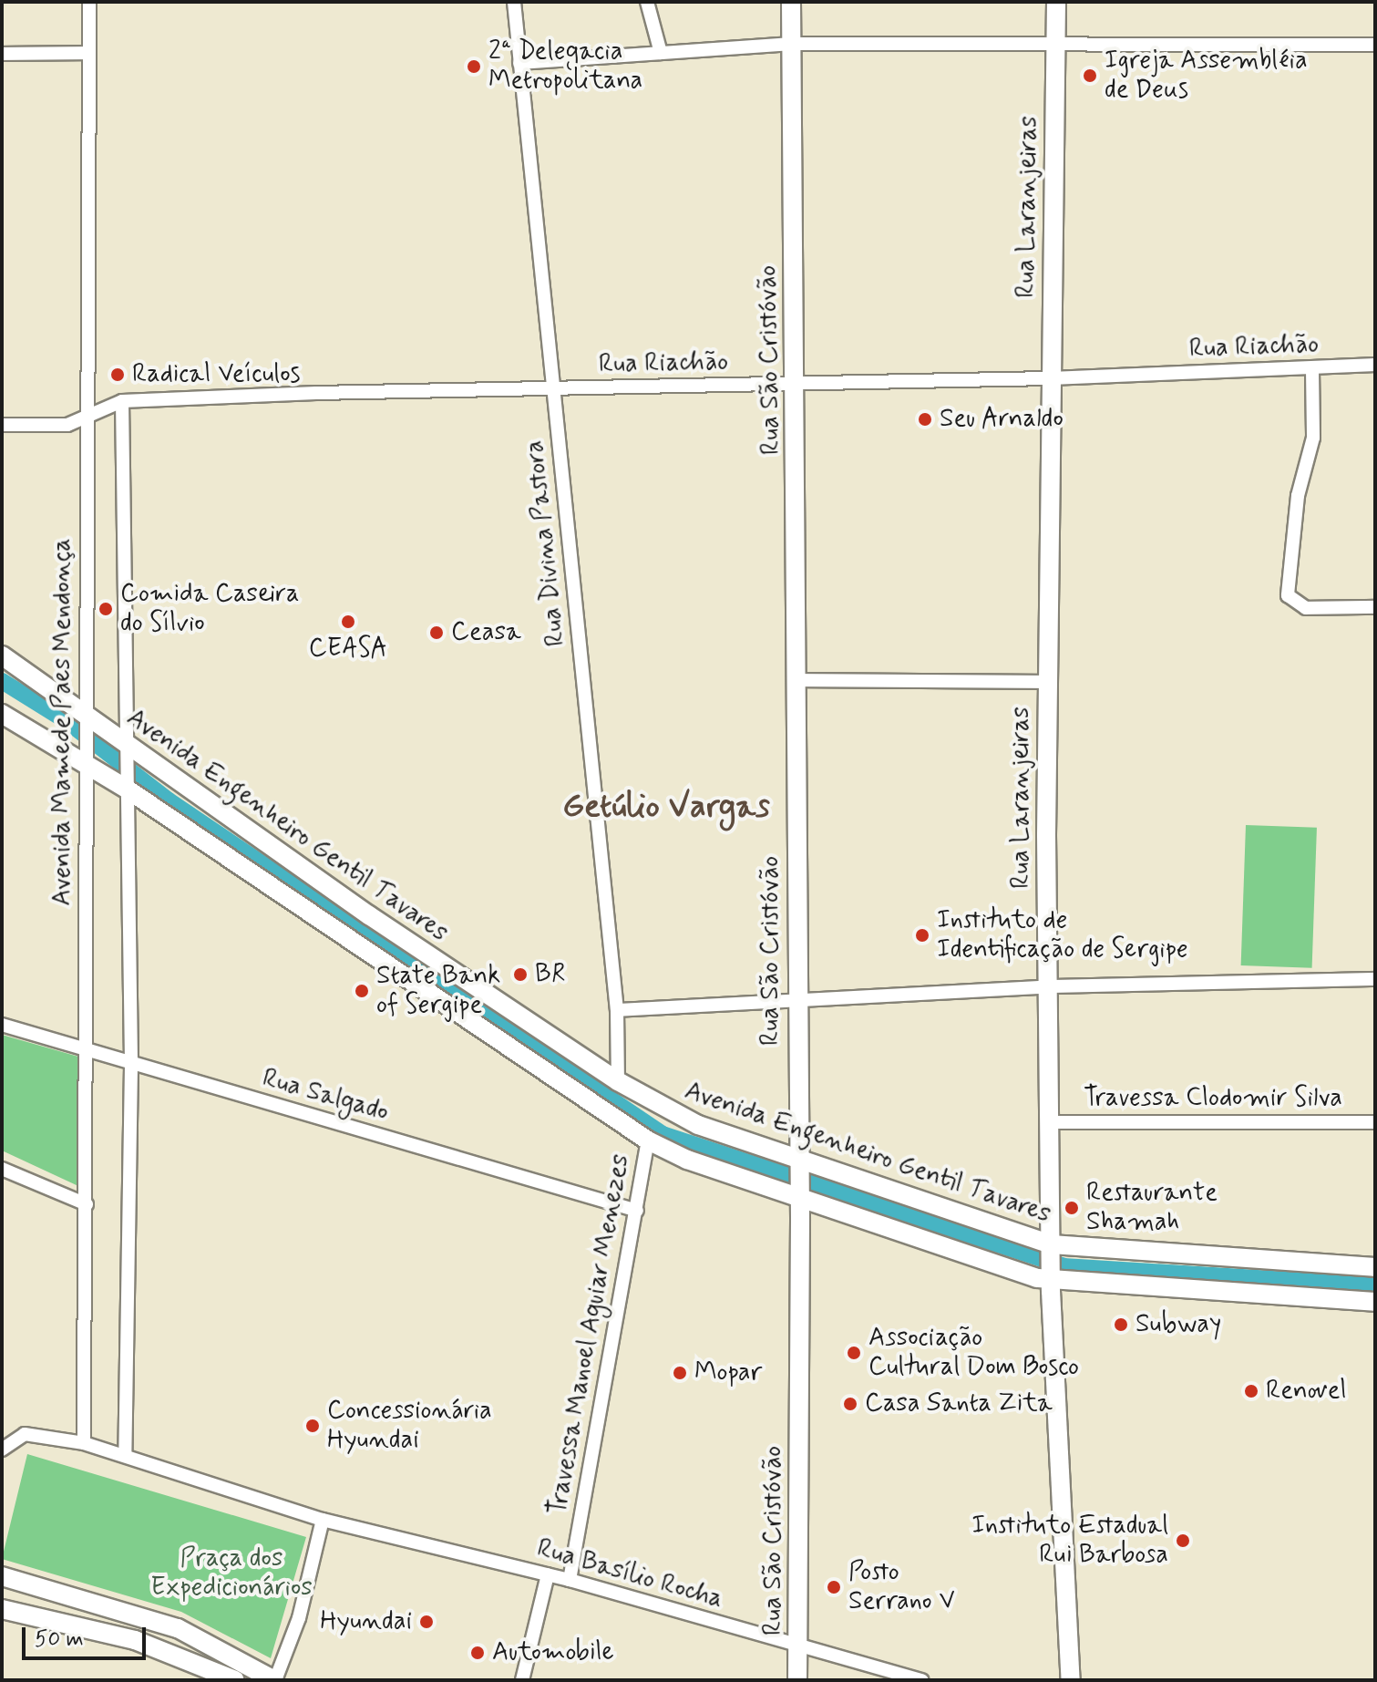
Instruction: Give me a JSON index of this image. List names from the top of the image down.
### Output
{
  "streets": {
    "main road": ["Rua Laranjeiras", "Rua São Cristóvão", "Avenida Engenheiro Gentil Tavares"],
    "street": [
      "Rua Riachão",
      "Rua Divina Pastora",
      "Avenida Mamede Paes Mendonça",
      "Rua Salgado",
      "Travessa Clodomir Silva",
      "Travessa Manoel Aguiar Menezes",
      "Rua Basílio Rocha"
    ]
  },
  "crossings": [
    ["Rua Laranjeiras", "Rua Riachão"],
    ["Rua Laranjeiras", "Avenida Engenheiro Gentil Tavares"],
    ["Rua Laranjeiras", "Travessa Clodomir Silva"],
    ["Rua Riachão", "Rua São Cristóvão"],
    ["Rua Riachão", "Rua Divina Pastora"],
    ["Rua Riachão", "Avenida Mamede Paes Mendonça"],
    ["Rua São Cristóvão", "Avenida Engenheiro Gentil Tavares"],
    ["Rua São Cristóvão", "Rua Basílio Rocha"],
    ["Rua Divina Pastora", "Avenida Engenheiro Gentil Tavares"],
    ["Avenida Mamede Paes Mendonça", "Avenida Engenheiro Gentil Tavares"],
    ["Avenida Mamede Paes Mendonça", "Rua Salgado"],
    ["Rua Salgado", "Travessa Manoel Aguiar Menezes"],
    ["Travessa Manoel Aguiar Menezes", "Rua Basílio Rocha"]
  ],
  "districts": ["Getúlio Vargas"],
  "parks": ["Praça dos Expedicionários"],
  "places": [
    "2ª Delegacia Metropolitana",
    "Igreja Assembléia de Deus",
    "Radical Veículos",
    "Seu Arnaldo",
    "Comida Caseira do Sílvio",
    "CEASA",
    "Ceasa",
    "Instituto de Identificação de Sergipe",
    "BR",
    "State Bank of Sergipe",
    "Restaurante Shamah",
    "Subway",
    "Associação Cultural Dom Bosco",
    "Mopar",
    "Renovel",
    "Casa Santa Zita",
    "Concessionária Hyundai",
    "Instituto Estadual Rui Barbosa",
    "Posto Serrano V",
    "Hyundai",
    "Automobile"
  ],
  "scale_bar": "50 m"
}
